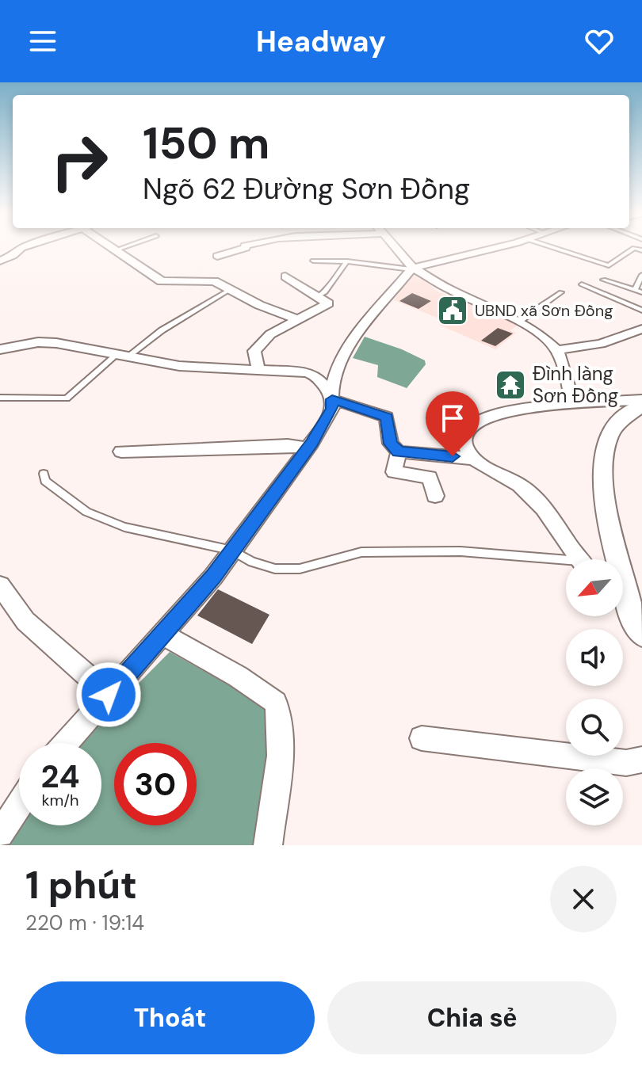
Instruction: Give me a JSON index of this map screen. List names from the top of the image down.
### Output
{
  "places": {
    "public building": ["UBND xã Sơn Đồng"],
    "temple": ["Đình làng Sơn Đồng"]
  },
  "north": "bottom left",
  "page": {
    "header": "Headway",
    "turn": ["150 m", "Ngõ 62 Đường Sơn Đồng"],
    "speed": "24 km/h",
    "limit": "30",
    "heading": ["1 phút", "220 m · 19:14"],
    "buttons": ["Thoát", "Chia sẻ"]
  }
}
